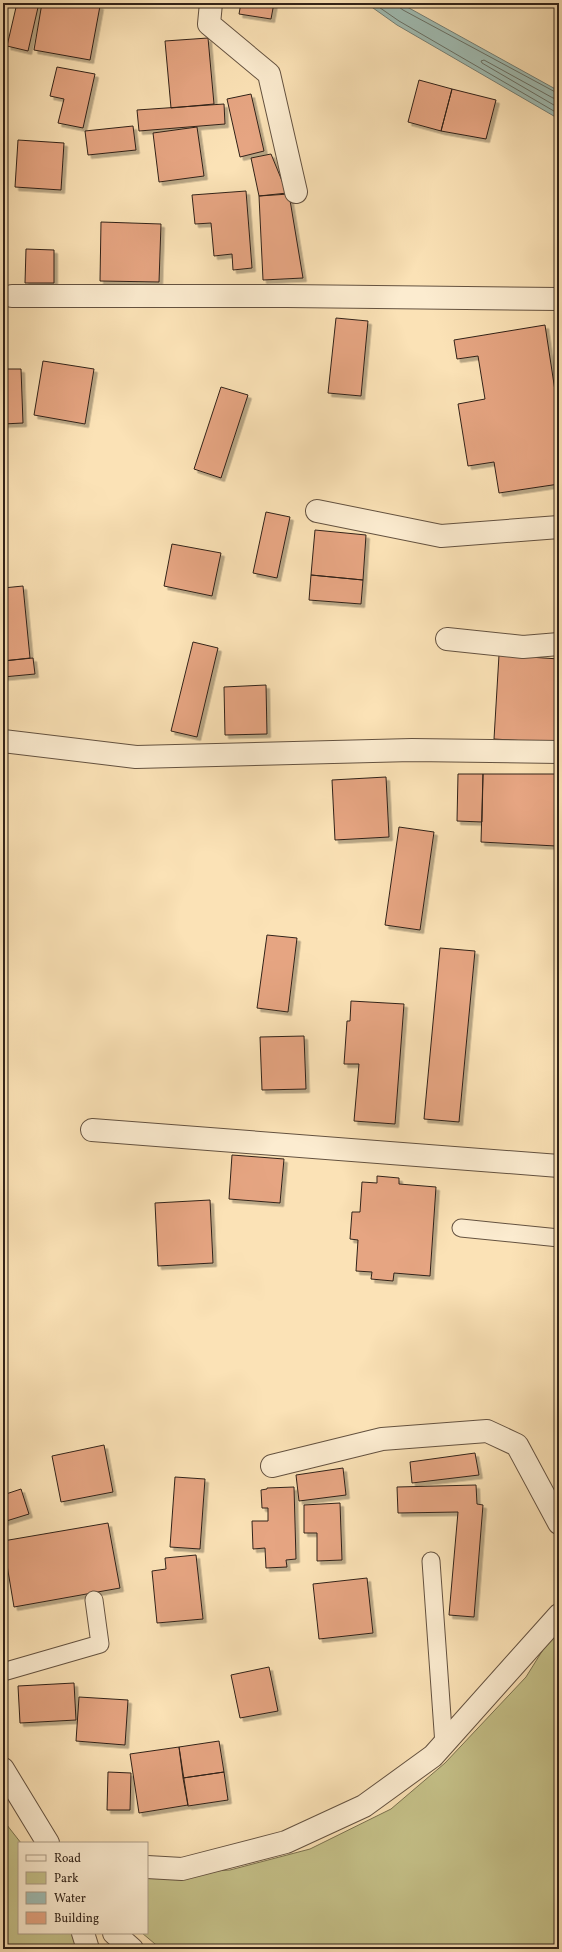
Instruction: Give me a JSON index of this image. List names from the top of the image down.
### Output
{
  "legend": [
    "Road",
    "Park",
    "Water",
    "Building"
  ]
}
